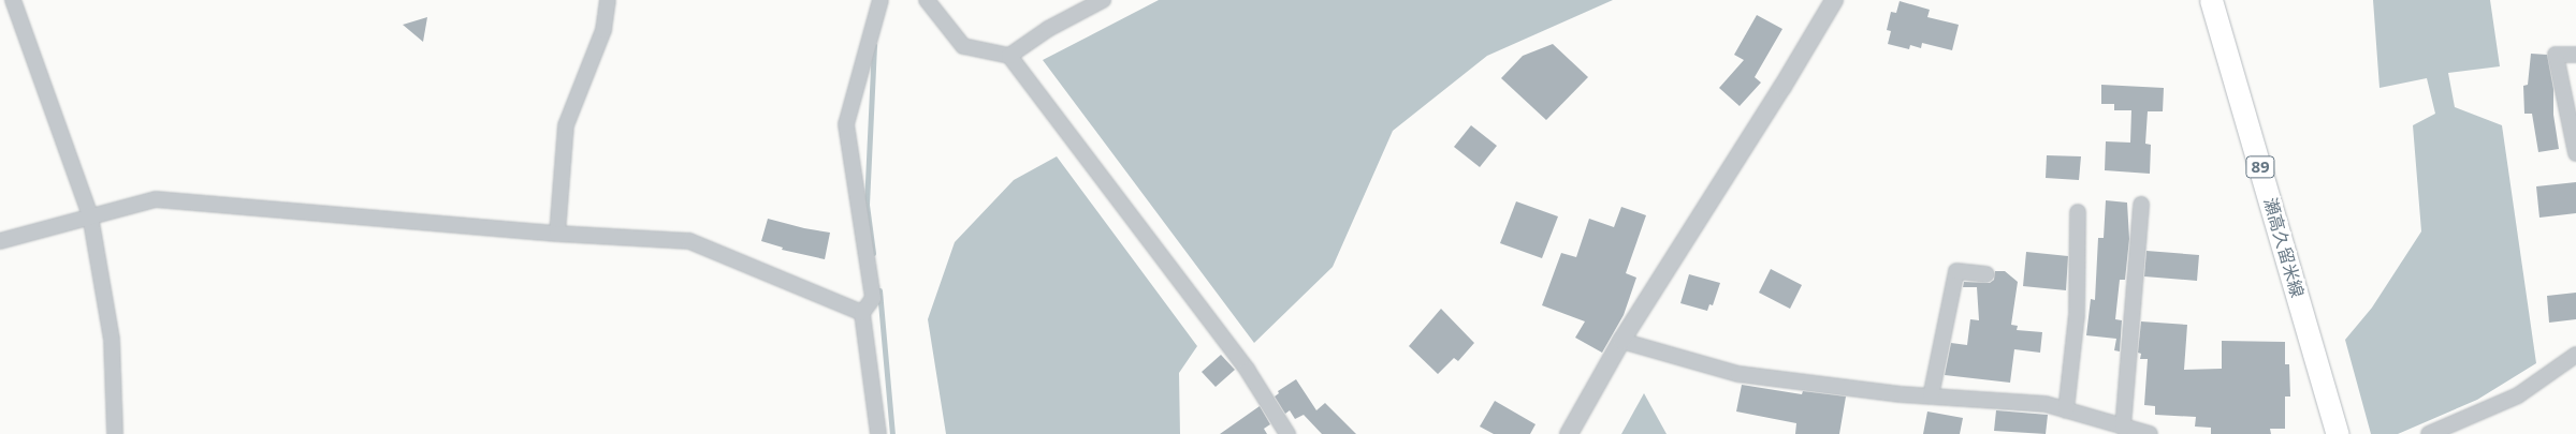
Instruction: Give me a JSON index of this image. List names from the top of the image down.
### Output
{
  "streets": {
    "main road": ["89", "瀬高久留米線"]
  }
}
